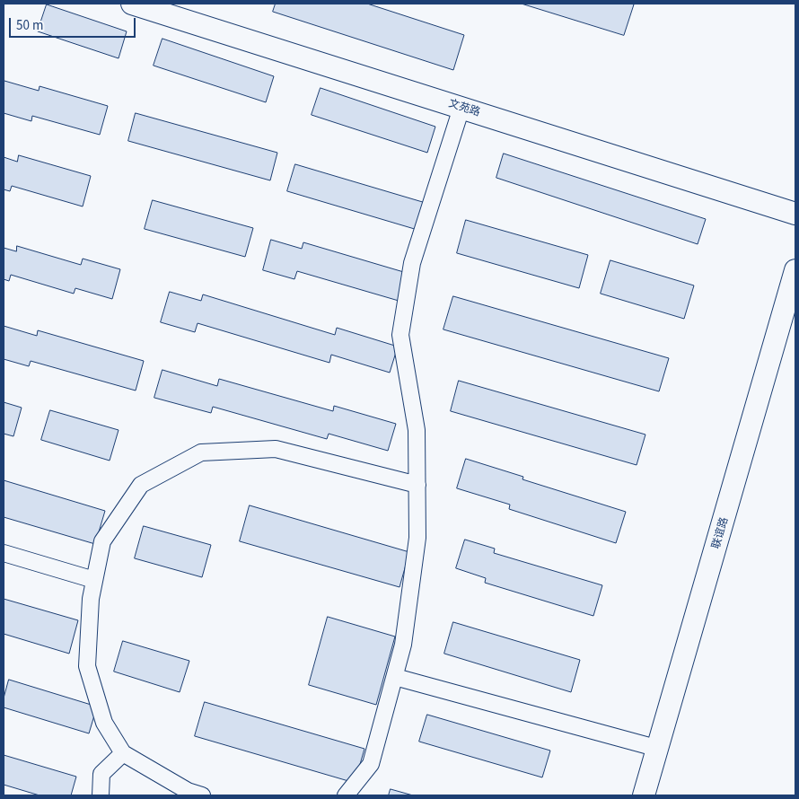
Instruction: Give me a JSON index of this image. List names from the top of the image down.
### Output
{
  "streets": {
    "street": ["文苑路", "联谊路"]
  },
  "scale_bar": "50 m"
}
